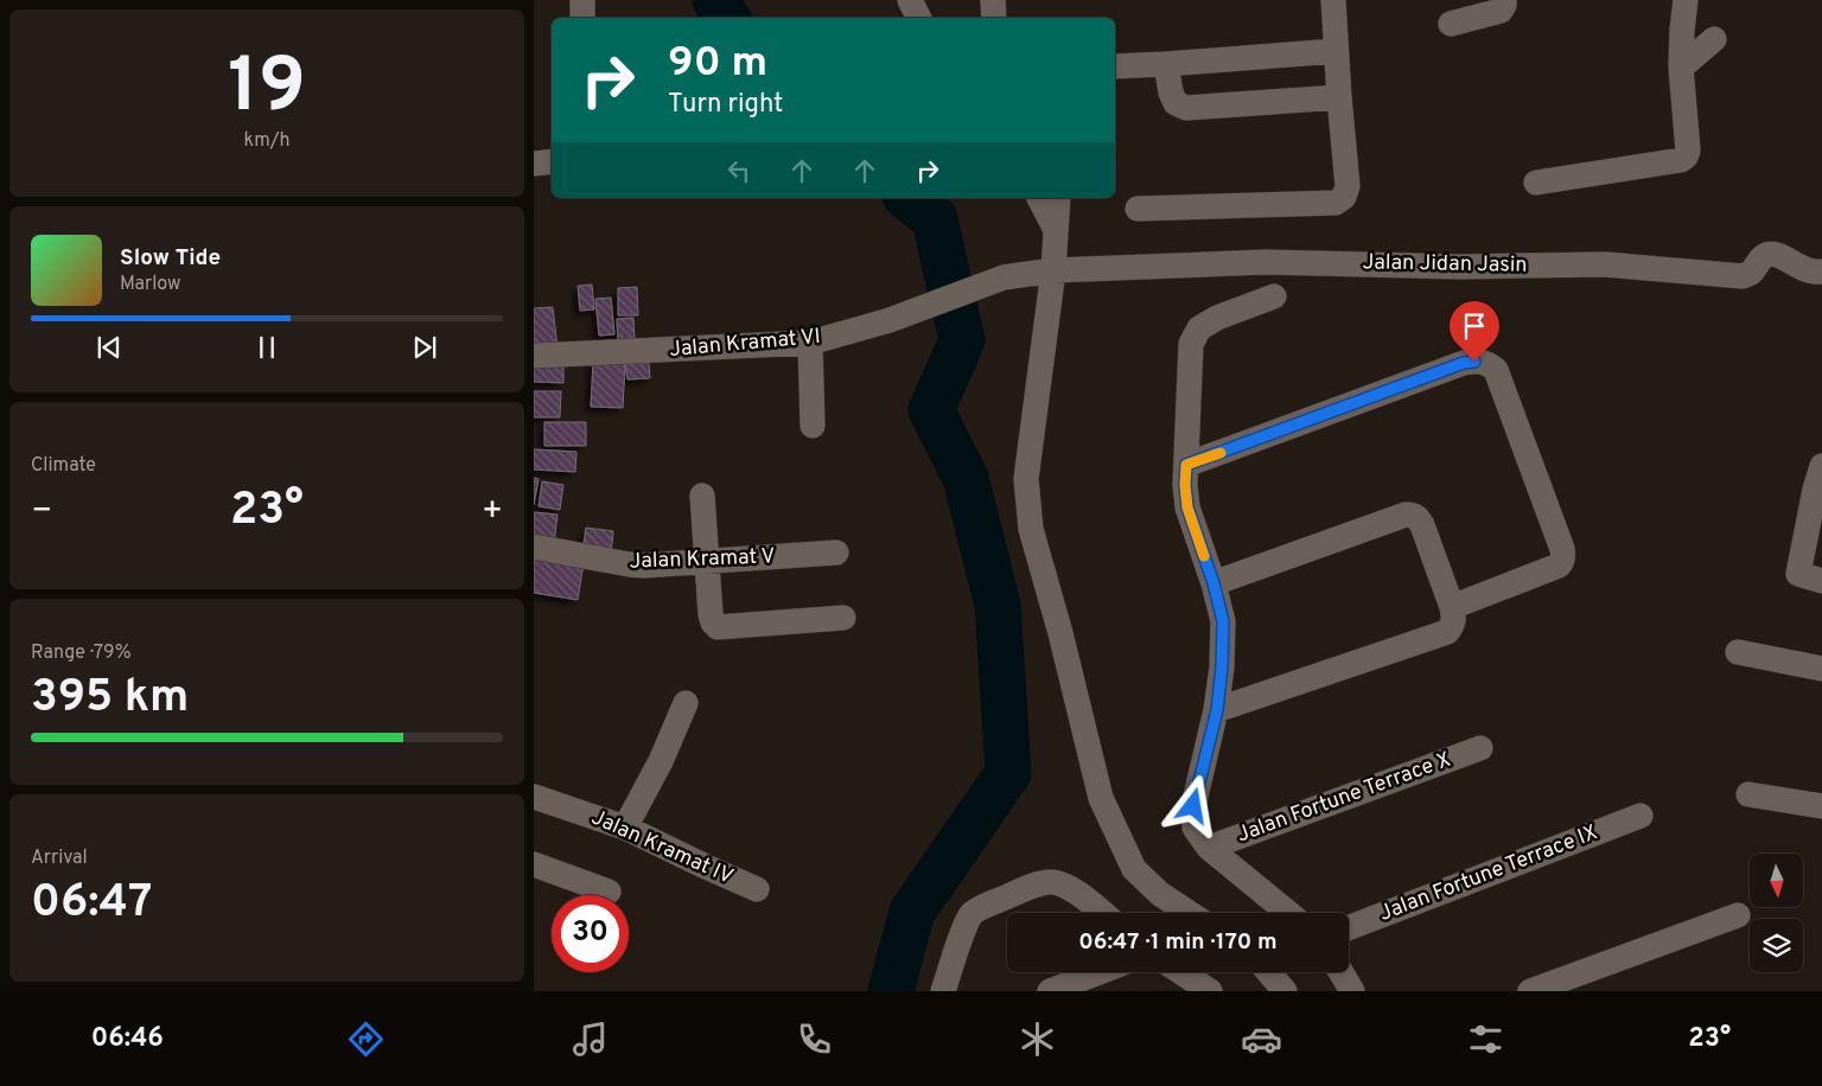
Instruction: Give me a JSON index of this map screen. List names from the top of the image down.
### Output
{
  "streets": {
    "street": [
      "Jalan Jidan Jasin",
      "Jalan Kramat VI",
      "Jalan Kramat V",
      "Jalan Fortune Terrace X",
      "Jalan Kramat IV",
      "Jalan Fortune Terrace IX"
    ]
  },
  "crossings": [
    ["Jalan Jidan Jasin", "Jalan Kramat VI"]
  ],
  "north": "bottom",
  "page": {
    "tile": [
      ["19", "km/h"],
      "Climate",
      ["Range · 79%", "395 km"],
      ["Arrival", "06:47"]
    ],
    "turn": ["90 m", "Turn right"],
    "song": ["Slow Tide", "Marlow"],
    "heat": ["−", "23°", "+"],
    "limit": "30",
    "trip": "06:47 · 1 min · 170 m",
    "tabs": ["06:46", "23°"]
  }
}
